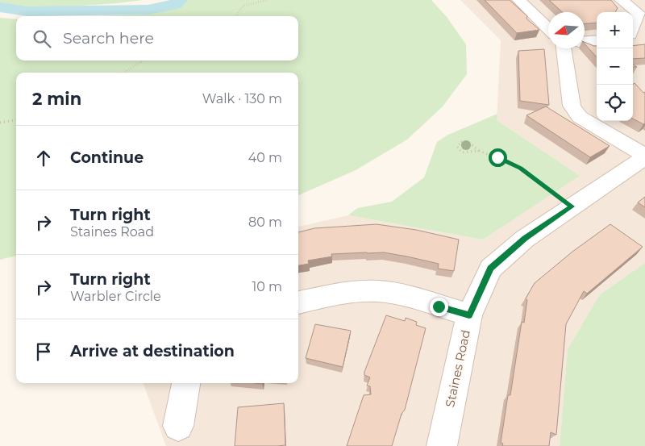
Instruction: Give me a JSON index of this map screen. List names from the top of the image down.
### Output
{
  "streets": {
    "street": ["Staines Road"]
  },
  "north": "left",
  "page": {
    "map_buttons": ["+", "−"],
    "search": "Search here",
    "heading": ["2 min", "Walk · 130 m"],
    "list": [
      ["Continue", "40 m"],
      ["Turn right", "Staines Road", "80 m"],
      ["Turn right", "Warbler Circle", "10 m"],
      "Arrive at destination"
    ]
  }
}
